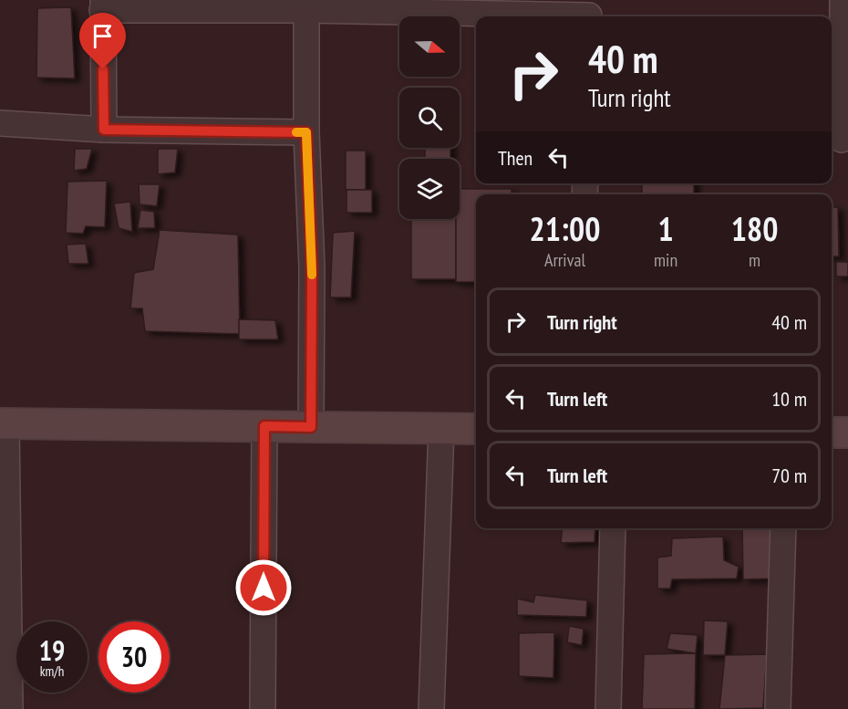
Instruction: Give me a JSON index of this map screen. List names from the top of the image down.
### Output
{
  "north": "right",
  "page": {
    "turn": ["40 m", "Turn right"],
    "then": "Then",
    "eta": [
      "21:00",
      "Arrival",
      "1",
      "min",
      "180",
      "m"
    ],
    "list": [
      {
        "name": "Turn right",
        "value": "40 m"
      },
      {
        "name": "Turn left",
        "value": "10 m"
      },
      {
        "name": "Turn left",
        "value": "70 m"
      }
    ],
    "speed": "19 km/h",
    "limit": "30"
  }
}
